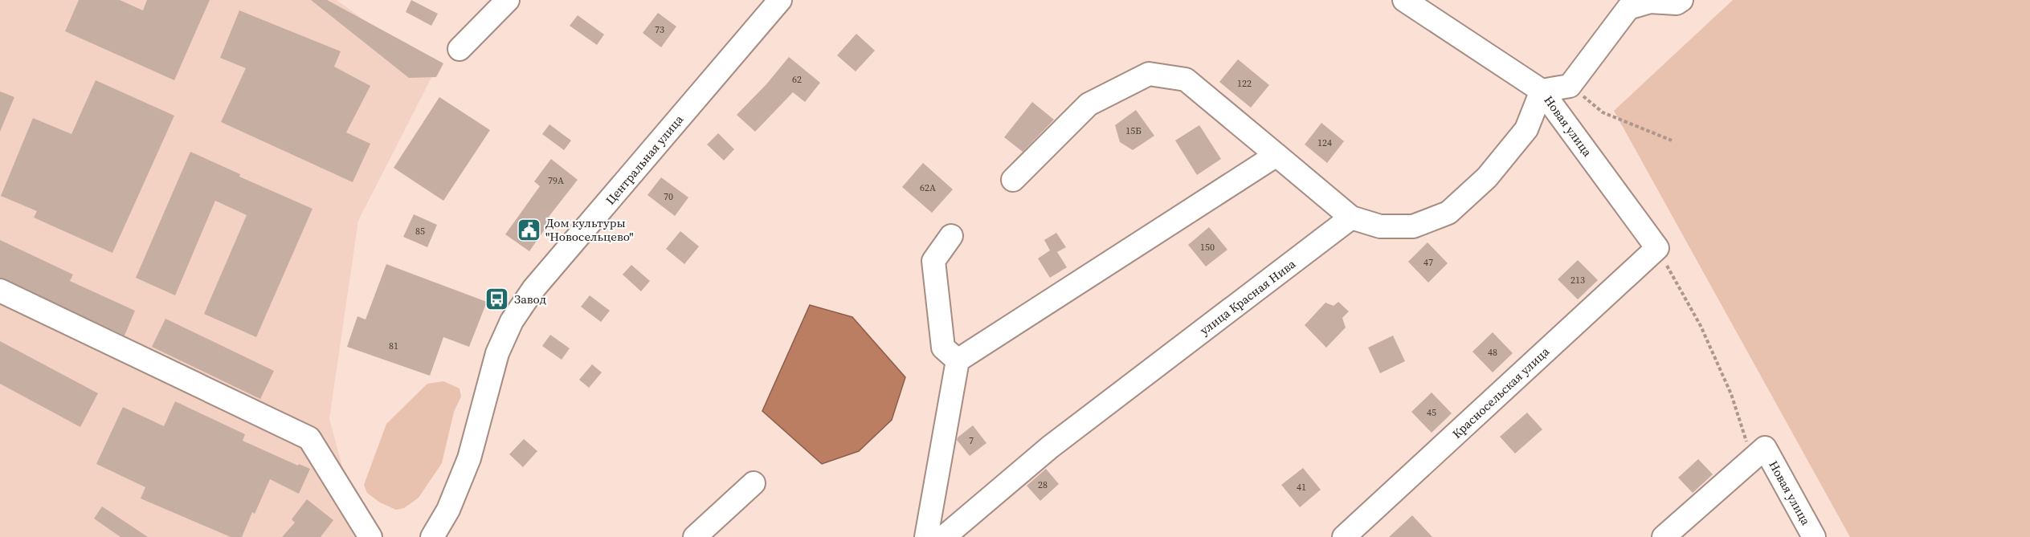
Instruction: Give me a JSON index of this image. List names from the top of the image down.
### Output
{
  "streets": {
    "street": [
      "Новая улица",
      "Центральная улица",
      "улица Красная Нива",
      "Красносельская улица"
    ]
  },
  "crossings": [
    ["Новая улица", "Красносельская улица"]
  ],
  "places": {
    "public building": ["Дом культуры \"Новосельцево\""],
    "bus stop": ["Завод"]
  },
  "house_numbers": [
    "73",
    "62",
    "122",
    "15Б",
    "124",
    "79А",
    "62А",
    "70",
    "85",
    "150",
    "47",
    "213",
    "81",
    "48",
    "45",
    "7",
    "28",
    "41"
  ]
}
